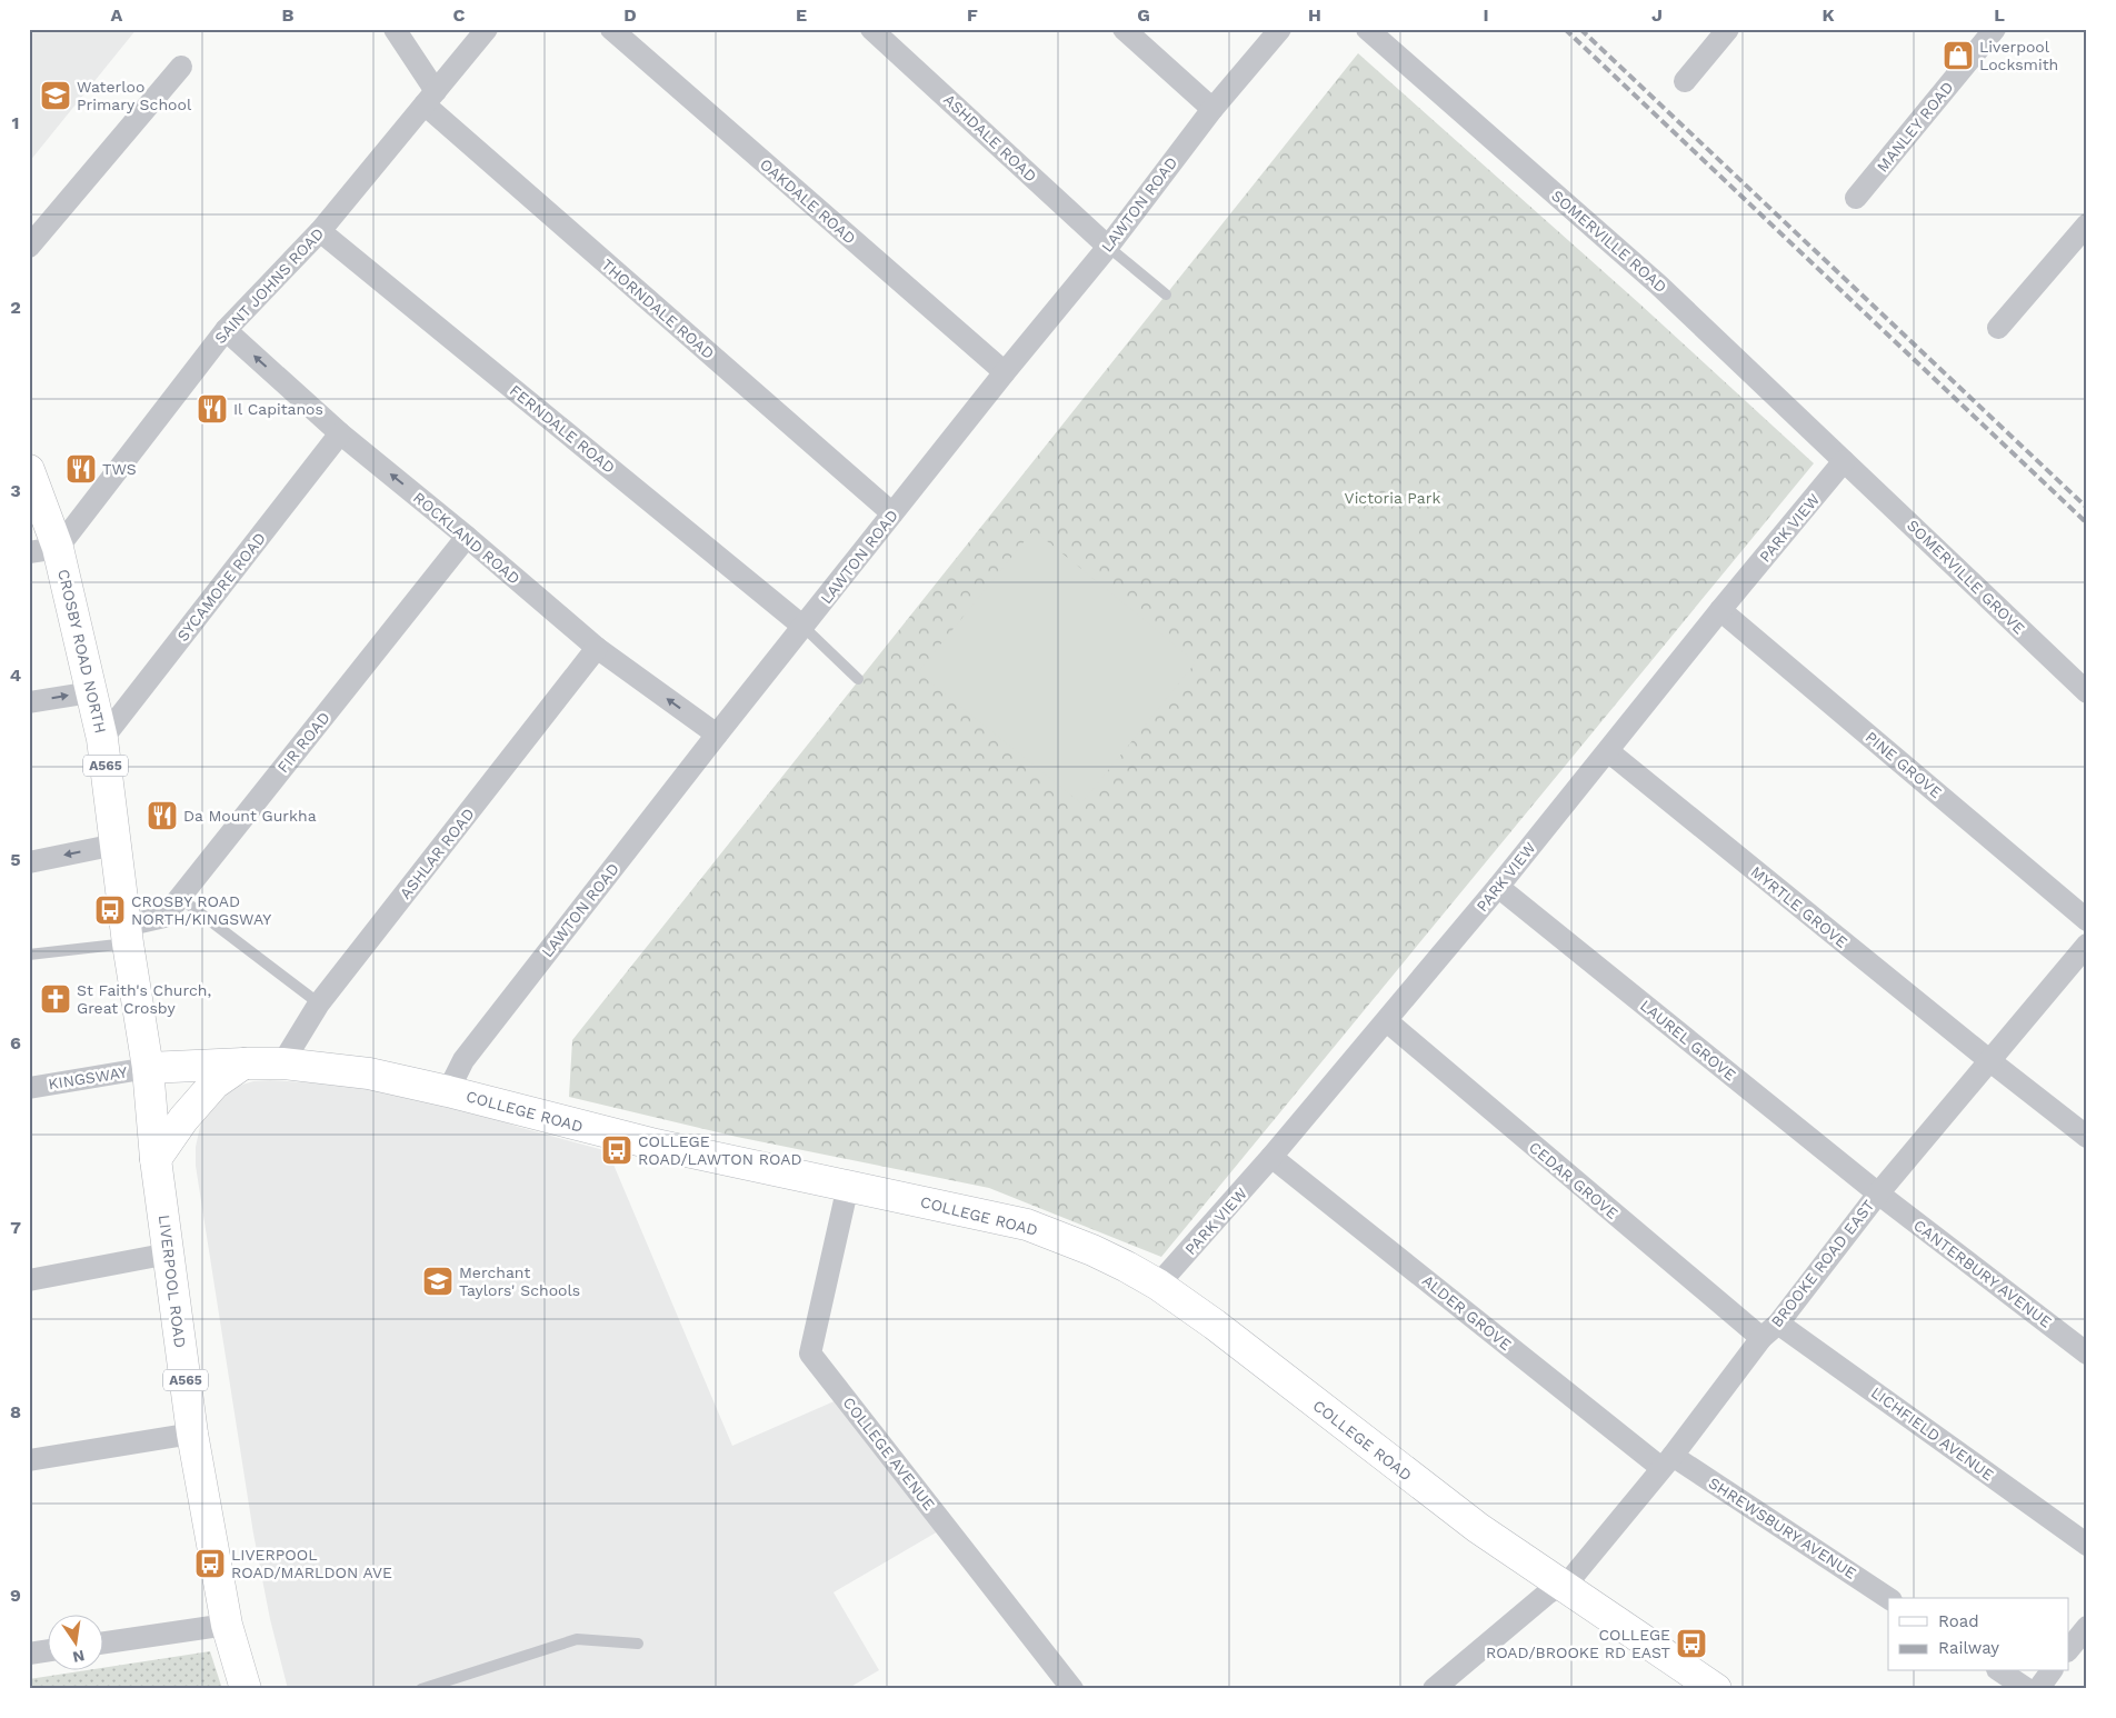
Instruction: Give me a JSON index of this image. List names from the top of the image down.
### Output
{
  "streets": {
    "main road": [
      "CROSBY ROAD NORTH",
      "A565",
      "COLLEGE ROAD",
      "LIVERPOOL ROAD"
    ],
    "street": [
      "MANLEY ROAD",
      "ASHDALE ROAD",
      "OAKDALE ROAD",
      "LAWTON ROAD",
      "SOMERVILLE ROAD",
      "SAINT JOHNS ROAD",
      "THORNDALE ROAD",
      "FERNDALE ROAD",
      "PARK VIEW",
      "ROCKLAND ROAD",
      "SOMERVILLE GROVE",
      "SYCAMORE ROAD",
      "FIR ROAD",
      "PINE GROVE",
      "ASHLAR ROAD",
      "MYRTLE GROVE",
      "LAUREL GROVE",
      "KINGSWAY",
      "CEDAR GROVE",
      "BROOKE ROAD EAST",
      "CANTERBURY AVENUE",
      "ALDER GROVE",
      "LICHFIELD AVENUE",
      "COLLEGE AVENUE",
      "SHREWSBURY AVENUE"
    ]
  },
  "crossings": [
    ["ASHDALE ROAD", "LAWTON ROAD"],
    ["OAKDALE ROAD", "LAWTON ROAD"],
    ["LAWTON ROAD", "THORNDALE ROAD"],
    ["LAWTON ROAD", "FERNDALE ROAD"],
    ["LAWTON ROAD", "ROCKLAND ROAD"],
    ["LAWTON ROAD", "COLLEGE ROAD"],
    ["SOMERVILLE ROAD", "PARK VIEW"],
    ["SOMERVILLE ROAD", "SOMERVILLE GROVE"],
    ["SAINT JOHNS ROAD", "THORNDALE ROAD"],
    ["SAINT JOHNS ROAD", "FERNDALE ROAD"],
    ["SAINT JOHNS ROAD", "ROCKLAND ROAD"],
    ["SAINT JOHNS ROAD", "CROSBY ROAD NORTH"],
    ["PARK VIEW", "SOMERVILLE GROVE"],
    ["PARK VIEW", "PINE GROVE"],
    ["PARK VIEW", "MYRTLE GROVE"],
    ["PARK VIEW", "LAUREL GROVE"],
    ["PARK VIEW", "COLLEGE ROAD"],
    ["PARK VIEW", "CEDAR GROVE"],
    ["PARK VIEW", "ALDER GROVE"],
    ["ROCKLAND ROAD", "SYCAMORE ROAD"],
    ["ROCKLAND ROAD", "FIR ROAD"],
    ["ROCKLAND ROAD", "ASHLAR ROAD"],
    ["SYCAMORE ROAD", "CROSBY ROAD NORTH"],
    ["CROSBY ROAD NORTH", "FIR ROAD"],
    ["CROSBY ROAD NORTH", "KINGSWAY"],
    ["CROSBY ROAD NORTH", "COLLEGE ROAD"],
    ["CROSBY ROAD NORTH", "LIVERPOOL ROAD"],
    ["ASHLAR ROAD", "COLLEGE ROAD"],
    ["MYRTLE GROVE", "BROOKE ROAD EAST"],
    ["LAUREL GROVE", "BROOKE ROAD EAST"],
    ["LAUREL GROVE", "CANTERBURY AVENUE"],
    ["KINGSWAY", "COLLEGE ROAD"],
    ["KINGSWAY", "LIVERPOOL ROAD"],
    ["COLLEGE ROAD", "BROOKE ROAD EAST"],
    ["COLLEGE ROAD", "LIVERPOOL ROAD"],
    ["COLLEGE ROAD", "COLLEGE AVENUE"],
    ["CEDAR GROVE", "BROOKE ROAD EAST"],
    ["BROOKE ROAD EAST", "CANTERBURY AVENUE"],
    ["BROOKE ROAD EAST", "ALDER GROVE"],
    ["BROOKE ROAD EAST", "LICHFIELD AVENUE"],
    ["BROOKE ROAD EAST", "SHREWSBURY AVENUE"],
    ["ALDER GROVE", "SHREWSBURY AVENUE"]
  ],
  "one_way": ["ROCKLAND ROAD"],
  "parks": ["Victoria Park"],
  "places": {
    "shop": ["Liverpool Locksmith"],
    "school or university": ["Waterloo Primary School", "Merchant Taylors' Schools"],
    "restaurant": ["Il Capitanos", "TWS", "Da Mount Gurkha"],
    "bus stop": [
      "CROSBY ROAD NORTH/KINGSWAY",
      "COLLEGE ROAD/LAWTON ROAD",
      "LIVERPOOL ROAD/MARLDON AVE",
      "COLLEGE ROAD/BROOKE RD EAST"
    ],
    "church": ["St Faith's Church, Great Crosby"]
  },
  "legend": ["Road", "Railway"],
  "north": "bottom",
  "grid": {
    "columns": [
      "A",
      "B",
      "C",
      "D",
      "E",
      "F",
      "G",
      "H",
      "I",
      "J",
      "K",
      "L"
    ],
    "rows": [
      "1",
      "2",
      "3",
      "4",
      "5",
      "6",
      "7",
      "8",
      "9"
    ]
  }
}
